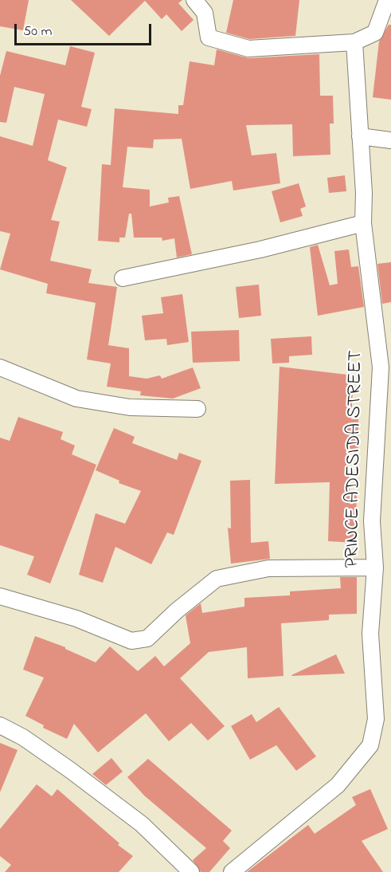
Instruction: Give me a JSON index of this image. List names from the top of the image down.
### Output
{
  "streets": {
    "street": ["PRINCE ADESIDA STREET"]
  },
  "scale_bar": "50 m"
}
